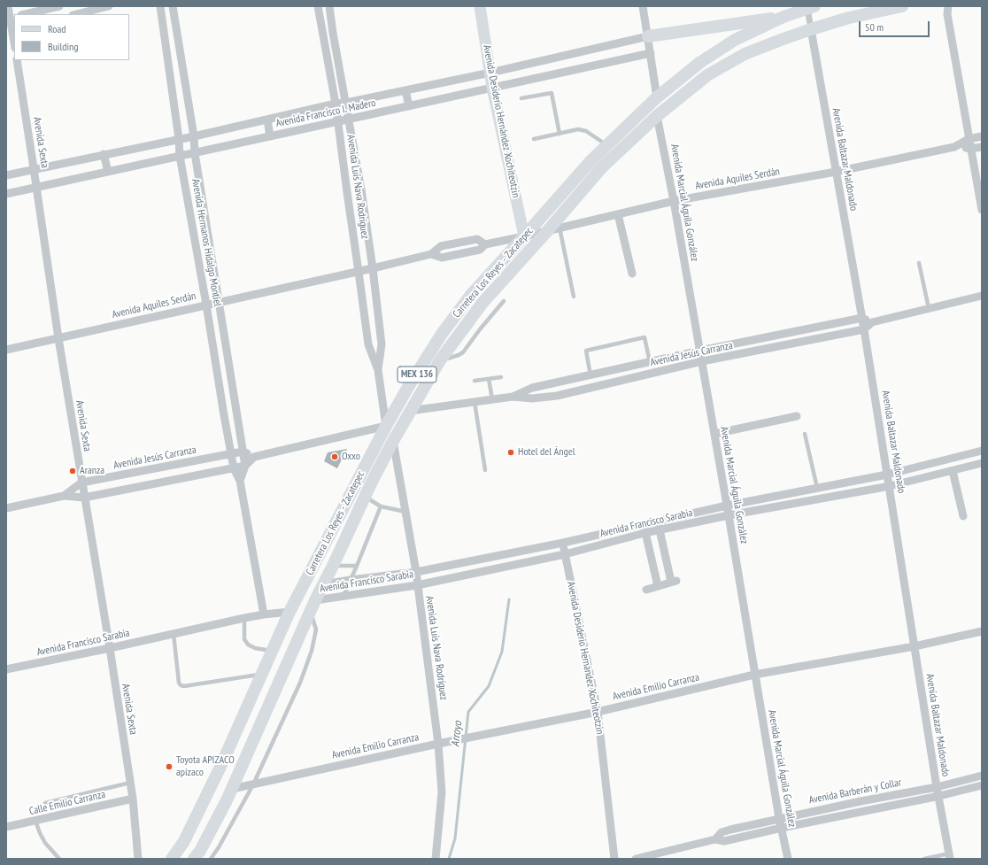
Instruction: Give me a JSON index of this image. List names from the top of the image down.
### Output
{
  "streets": {
    "main road": ["Avenida Desiderio Hernández Xochiteotzin", "Carretera Los Reyes - Zacatepec", "MEX 136"],
    "street": [
      "Avenida Francisco I. Madero",
      "Avenida Sexta",
      "Avenida Baltazar Maldonado",
      "Avenida Aquiles Serdán",
      "Avenida Luis Nava Rodríguez",
      "Avenida Marcial Águila González",
      "Avenida Hermanos Hidalgo Montiel",
      "Avenida Jesús Carranza",
      "Avenida Francisco Sarabia",
      "Avenida Emilio Carranza",
      "Avenida Barberán y Collar",
      "Calle Emilio Carranza"
    ]
  },
  "crossings": [
    ["Avenida Francisco I. Madero", "Avenida Desiderio Hernández Xochiteotzin"],
    ["Avenida Francisco I. Madero", "Avenida Sexta"],
    ["Avenida Francisco I. Madero", "Avenida Luis Nava Rodríguez"],
    ["Avenida Francisco I. Madero", "Avenida Marcial Águila González"],
    ["Avenida Francisco I. Madero", "Avenida Hermanos Hidalgo Montiel"],
    ["Avenida Desiderio Hernández Xochiteotzin", "Avenida Aquiles Serdán"],
    ["Avenida Desiderio Hernández Xochiteotzin", "Carretera Los Reyes - Zacatepec"],
    ["Avenida Desiderio Hernández Xochiteotzin", "Avenida Francisco Sarabia"],
    ["Avenida Desiderio Hernández Xochiteotzin", "Avenida Emilio Carranza"],
    ["Avenida Sexta", "Avenida Aquiles Serdán"],
    ["Avenida Sexta", "Avenida Jesús Carranza"],
    ["Avenida Sexta", "Avenida Francisco Sarabia"],
    ["Avenida Sexta", "Calle Emilio Carranza"],
    ["Avenida Baltazar Maldonado", "Avenida Aquiles Serdán"],
    ["Avenida Baltazar Maldonado", "Carretera Los Reyes - Zacatepec"],
    ["Avenida Baltazar Maldonado", "Avenida Jesús Carranza"],
    ["Avenida Baltazar Maldonado", "MEX 136"],
    ["Avenida Baltazar Maldonado", "Avenida Francisco Sarabia"],
    ["Avenida Baltazar Maldonado", "Avenida Emilio Carranza"],
    ["Avenida Baltazar Maldonado", "Avenida Barberán y Collar"],
    ["Avenida Aquiles Serdán", "Avenida Luis Nava Rodríguez"],
    ["Avenida Aquiles Serdán", "Avenida Marcial Águila González"],
    ["Avenida Aquiles Serdán", "Avenida Hermanos Hidalgo Montiel"],
    ["Avenida Aquiles Serdán", "Carretera Los Reyes - Zacatepec"],
    ["Avenida Luis Nava Rodríguez", "Carretera Los Reyes - Zacatepec"],
    ["Avenida Luis Nava Rodríguez", "Avenida Francisco Sarabia"],
    ["Avenida Luis Nava Rodríguez", "Avenida Emilio Carranza"],
    ["Avenida Marcial Águila González", "Carretera Los Reyes - Zacatepec"],
    ["Avenida Marcial Águila González", "Avenida Jesús Carranza"],
    ["Avenida Marcial Águila González", "Avenida Francisco Sarabia"],
    ["Avenida Marcial Águila González", "Avenida Emilio Carranza"],
    ["Avenida Marcial Águila González", "Avenida Barberán y Collar"],
    ["Avenida Hermanos Hidalgo Montiel", "Avenida Jesús Carranza"],
    ["Avenida Hermanos Hidalgo Montiel", "Avenida Francisco Sarabia"],
    ["Carretera Los Reyes - Zacatepec", "Avenida Jesús Carranza"],
    ["Carretera Los Reyes - Zacatepec", "MEX 136"],
    ["Carretera Los Reyes - Zacatepec", "Avenida Francisco Sarabia"],
    ["Carretera Los Reyes - Zacatepec", "Avenida Emilio Carranza"]
  ],
  "water": ["Arroyo"],
  "places": [
    "Hotel del Ángel",
    "Oxxo",
    "Aranza",
    "Toyota APIZACO apizaco"
  ],
  "legend": ["Road", "Building"],
  "scale_bar": "50 m"
}
